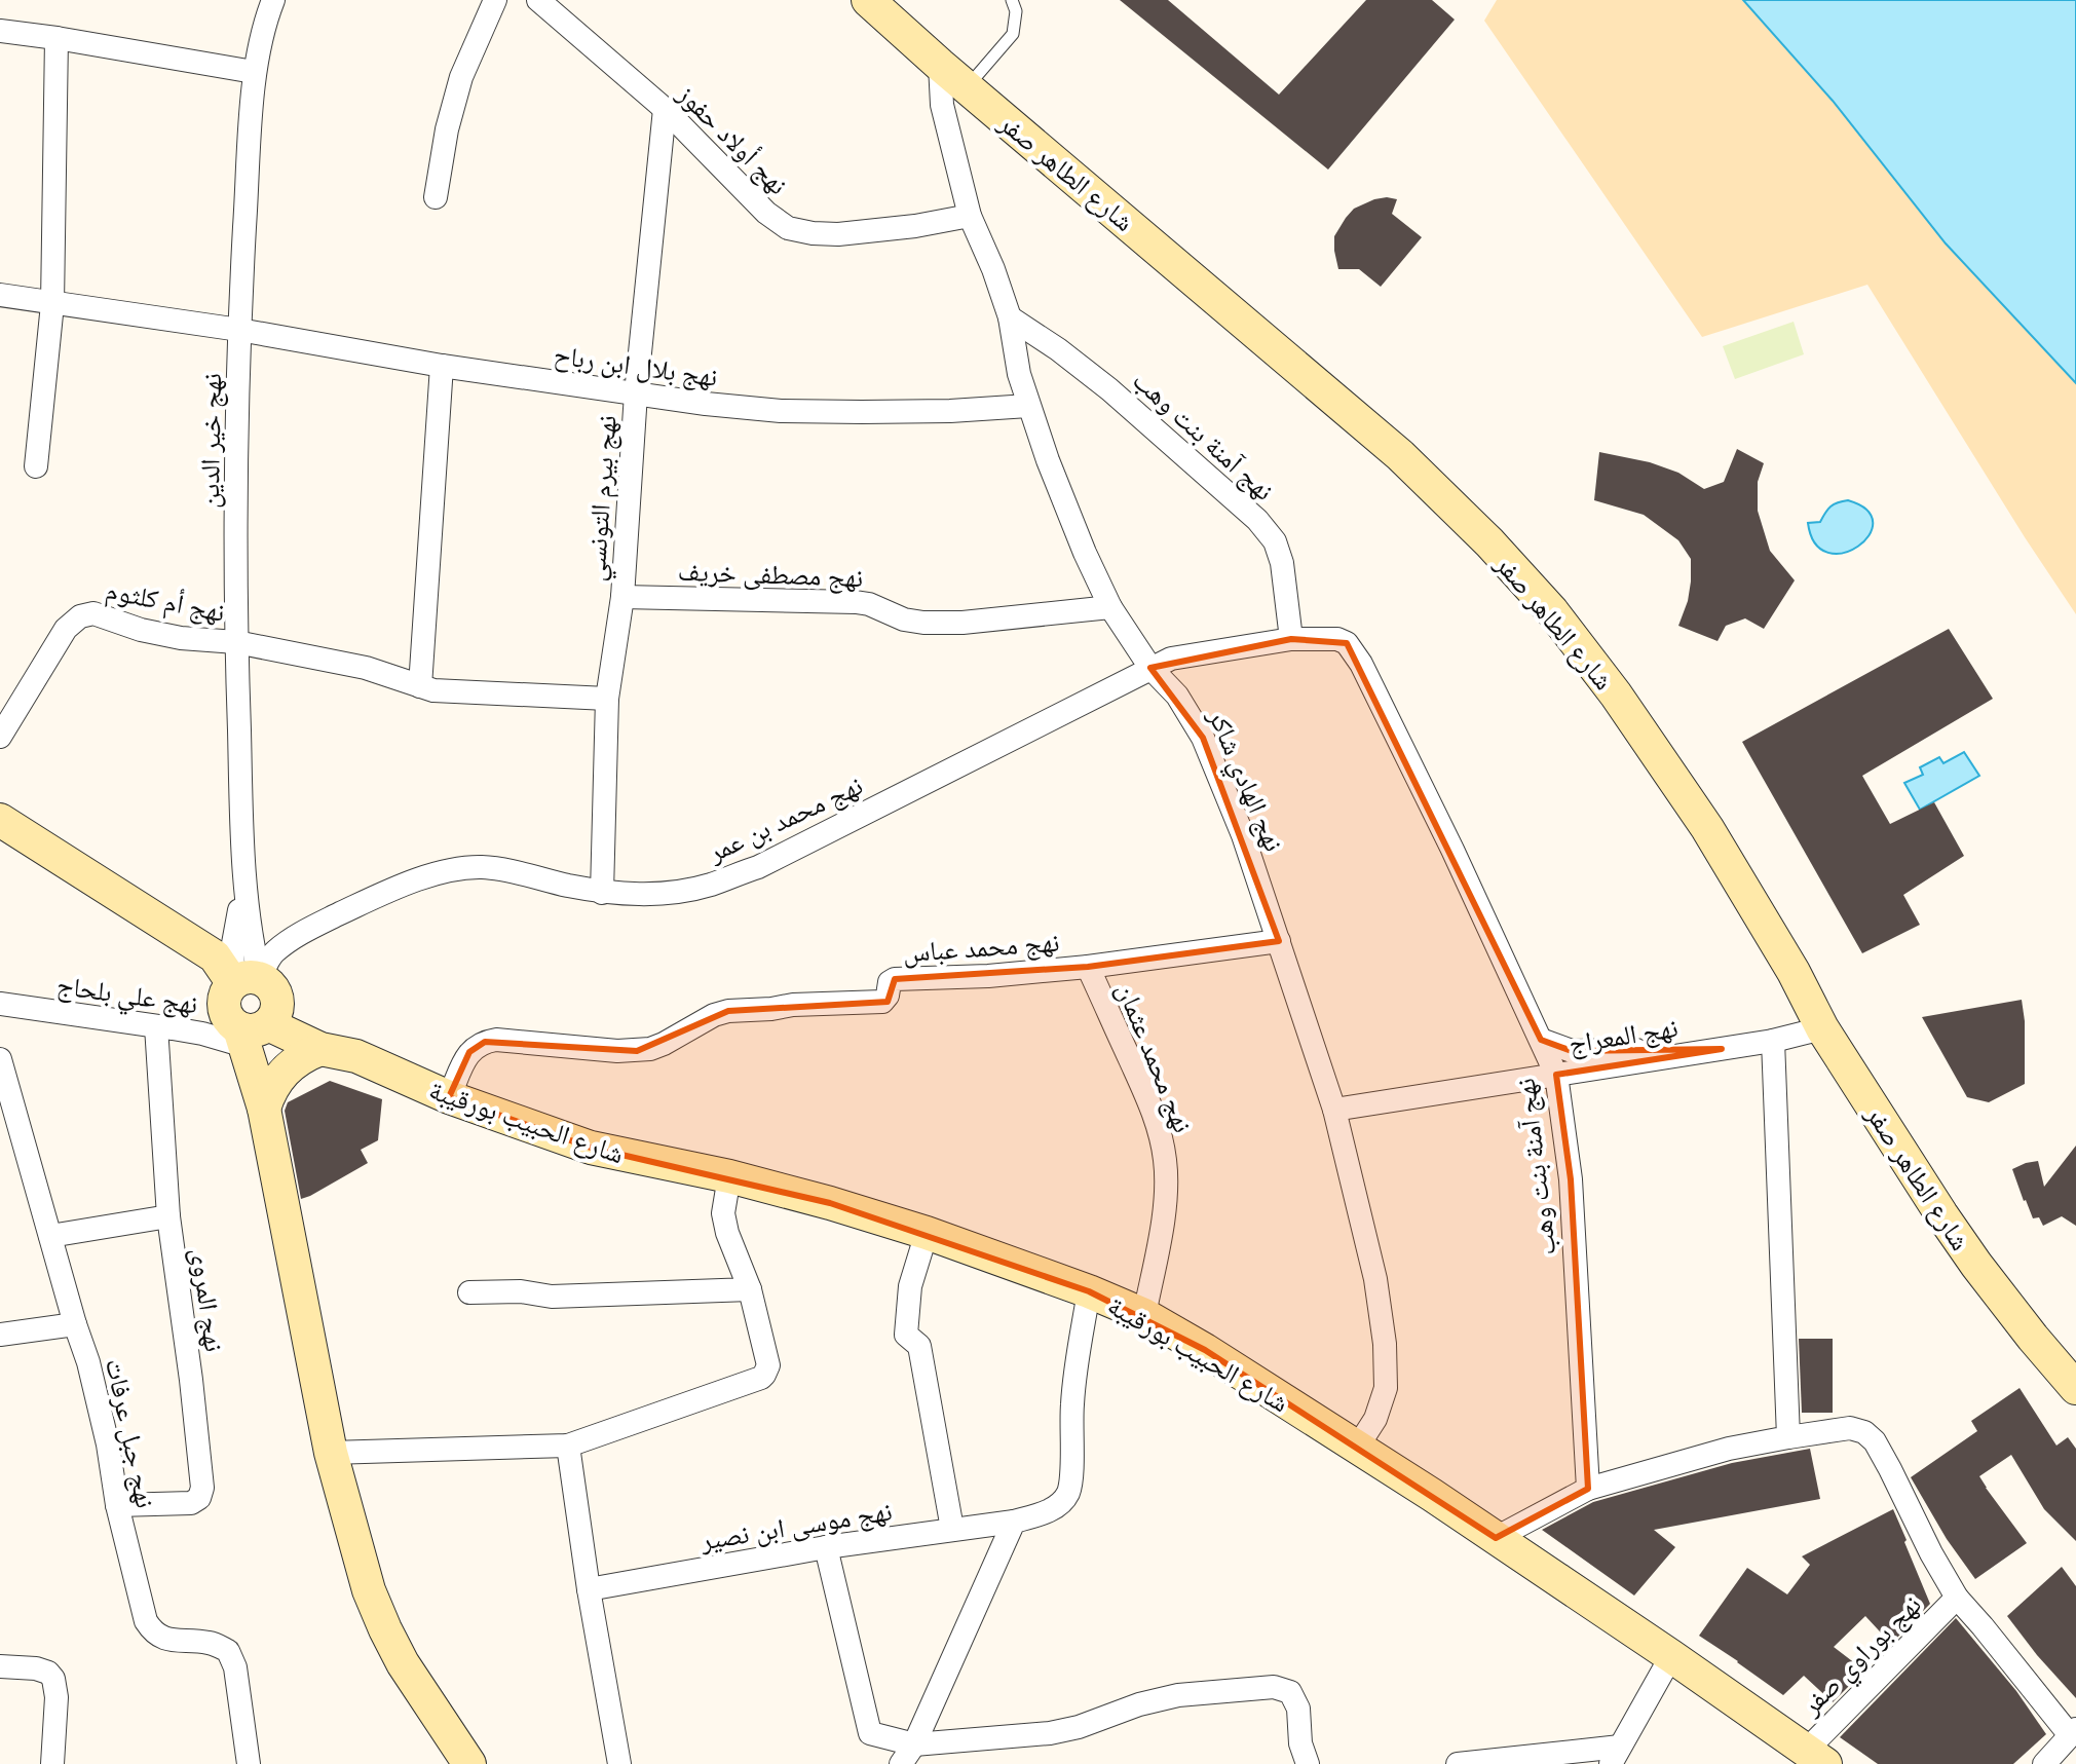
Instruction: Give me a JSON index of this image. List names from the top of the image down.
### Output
{
  "streets": {
    "main road": ["شارع الطاهر صفر", "شارع الحبيب بورقيبة"],
    "street": [
      "نهج أولاد حفوز",
      "نهج بلال ابن رباح",
      "نهج آمنة بنت وهب",
      "نهج خير الدين",
      "نهج بيرم التونسي",
      "نهج مصطفى خريف",
      "نهج أم كلثوم",
      "نهج الهادي شاكر",
      "نهج محمد بن عمر",
      "نهج محمد عباس",
      "نهج علي بلحاج",
      "نهج المعراج",
      "نهج محمد عثمان",
      "نهج المروى",
      "نهج جبل عرفات",
      "نهج موسى ابن نصير",
      "نهج بوراوي صفر"
    ]
  },
  "crossings": [
    ["نهج أولاد حفوز", "نهج بيرم التونسي"],
    ["نهج أولاد حفوز", "نهج الهادي شاكر"],
    ["شارع الطاهر صفر", "نهج الهادي شاكر"],
    ["شارع الطاهر صفر", "نهج المعراج"],
    ["نهج بلال ابن رباح", "نهج خير الدين"],
    ["نهج بلال ابن رباح", "نهج بيرم التونسي"],
    ["نهج بلال ابن رباح", "نهج الهادي شاكر"],
    ["نهج آمنة بنت وهب", "نهج الهادي شاكر"],
    ["نهج آمنة بنت وهب", "نهج محمد بن عمر"],
    ["نهج آمنة بنت وهب", "نهج المعراج"],
    ["نهج خير الدين", "نهج أم كلثوم"],
    ["نهج خير الدين", "نهج محمد بن عمر"],
    ["نهج خير الدين", "نهج علي بلحاج"],
    ["نهج خير الدين", "شارع الحبيب بورقيبة"],
    ["نهج بيرم التونسي", "نهج مصطفى خريف"],
    ["نهج بيرم التونسي", "نهج محمد بن عمر"],
    ["نهج مصطفى خريف", "نهج الهادي شاكر"],
    ["نهج الهادي شاكر", "نهج محمد بن عمر"],
    ["نهج الهادي شاكر", "نهج محمد عباس"],
    ["نهج الهادي شاكر", "نهج المعراج"],
    ["نهج الهادي شاكر", "شارع الحبيب بورقيبة"],
    ["نهج محمد بن عمر", "نهج علي بلحاج"],
    ["نهج محمد بن عمر", "شارع الحبيب بورقيبة"],
    ["نهج محمد عباس", "نهج محمد عثمان"],
    ["نهج محمد عباس", "شارع الحبيب بورقيبة"],
    ["نهج علي بلحاج", "شارع الحبيب بورقيبة"],
    ["نهج علي بلحاج", "نهج المروى"],
    ["نهج محمد عثمان", "شارع الحبيب بورقيبة"],
    ["شارع الحبيب بورقيبة", "نهج موسى ابن نصير"],
    ["شارع الحبيب بورقيبة", "نهج بوراوي صفر"],
    ["نهج المروى", "نهج جبل عرفات"]
  ]
}
